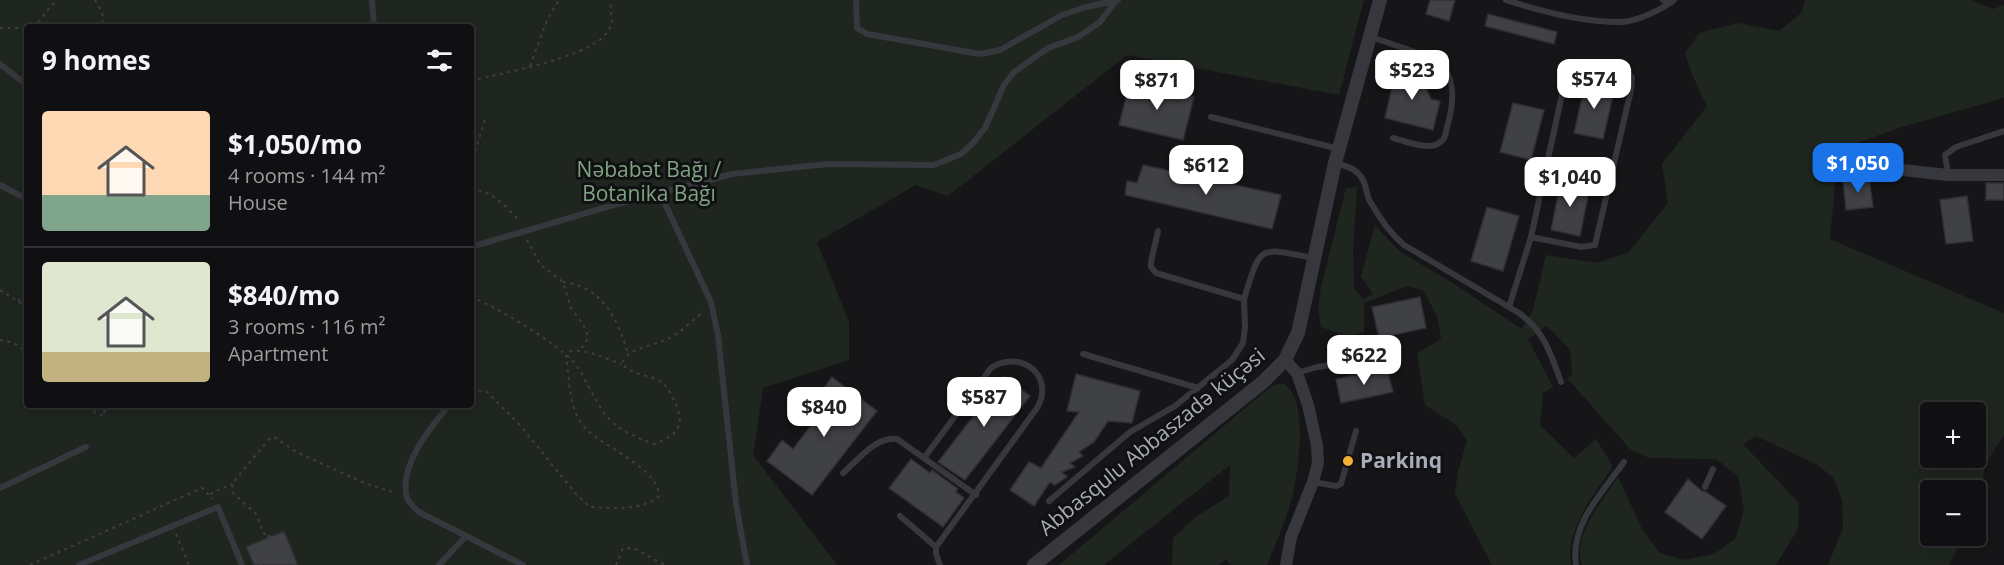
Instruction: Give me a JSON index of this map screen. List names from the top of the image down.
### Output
{
  "streets": {
    "street": ["Abbasqulu Abbaszadə küçəsi"]
  },
  "parks": ["Nəbabət Bağı / Botanika Bağı"],
  "places": ["Parkinq"],
  "page": {
    "heading": "9 homes",
    "price": [
      "$523",
      "$574",
      "$871",
      "$1,050",
      "$612",
      "$1,040",
      "$622",
      "$587",
      "$840"
    ],
    "list": [
      {
        "name": "$1,050/mo",
        "note": "4 rooms · 144 m² · House"
      },
      {
        "name": "$840/mo",
        "note": "3 rooms · 116 m² · Apartment"
      }
    ],
    "map_buttons": ["+", "−"]
  }
}
